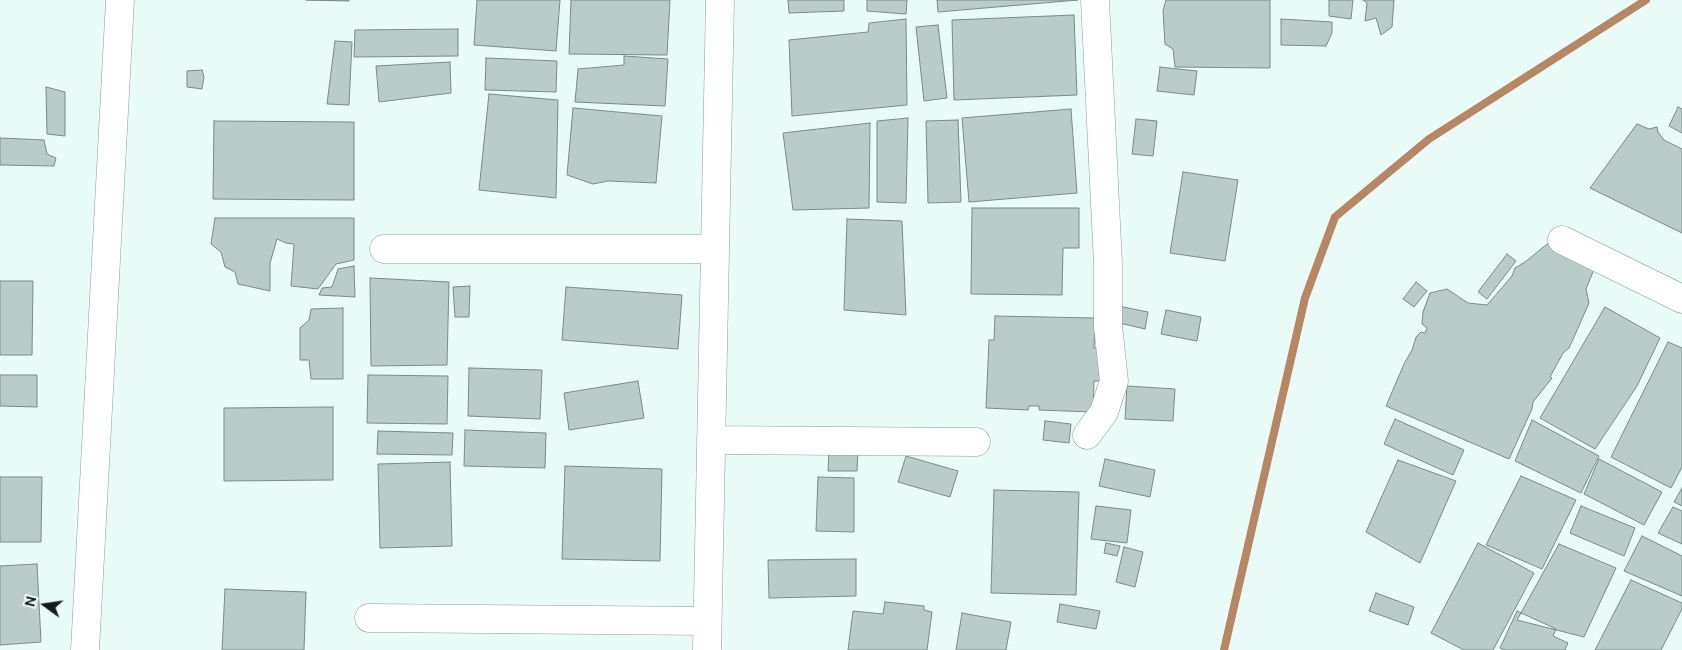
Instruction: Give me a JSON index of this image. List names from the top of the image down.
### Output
{
  "north": "left"
}
